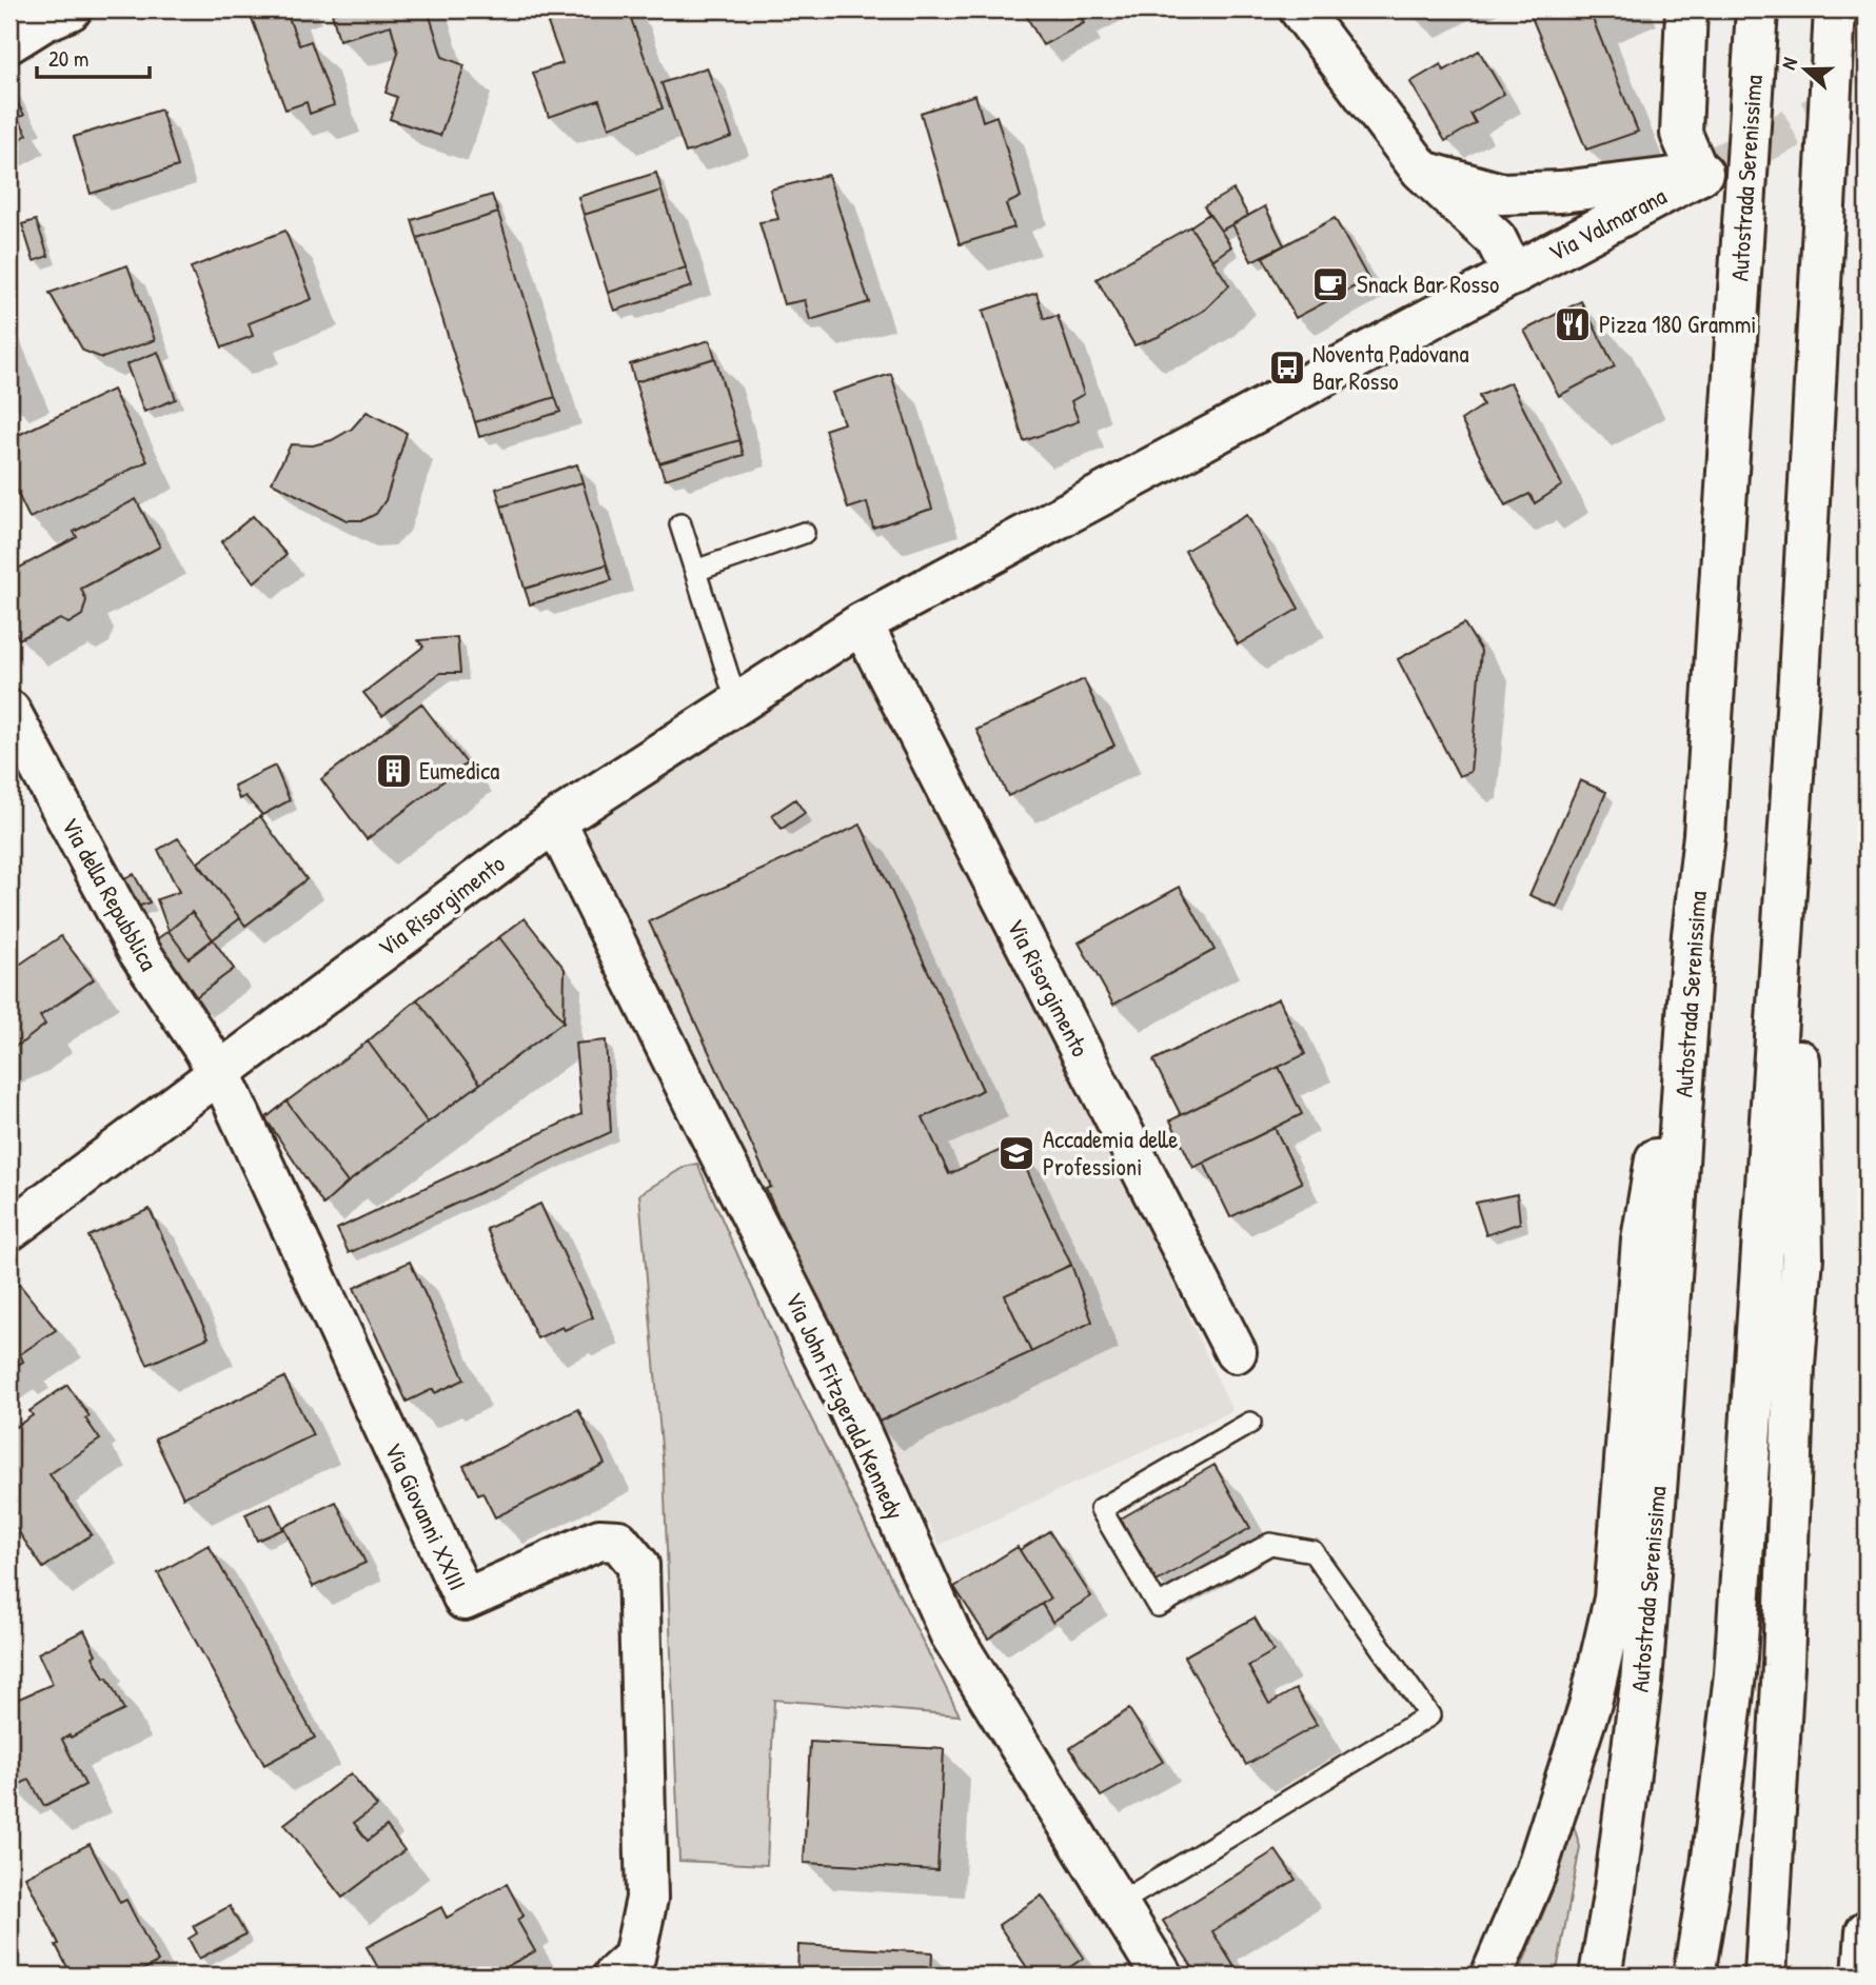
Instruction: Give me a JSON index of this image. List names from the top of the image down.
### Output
{
  "streets": {
    "main road": [
      "Autostrada Serenissima",
      "Via Valmarana",
      "Via della Repubblica",
      "Via Risorgimento",
      "Via John Fitzgerald Kennedy",
      "Via Giovanni XXIII"
    ]
  },
  "crossings": [
    ["Via Valmarana", "Via Risorgimento"],
    ["Via della Repubblica", "Via Risorgimento"],
    ["Via della Repubblica", "Via Giovanni XXIII"],
    ["Via Risorgimento", "Via John Fitzgerald Kennedy"],
    ["Via Risorgimento", "Via Giovanni XXIII"]
  ],
  "places": {
    "cafe": ["Snack Bar Rosso"],
    "restaurant": ["Pizza 180 Grammi"],
    "bus stop": ["Noventa Padovana Bar Rosso"],
    "building": ["Eumedica"],
    "school or university": ["Accademia delle Professioni"]
  },
  "scale_bar": "20 m",
  "north": "left"
}
